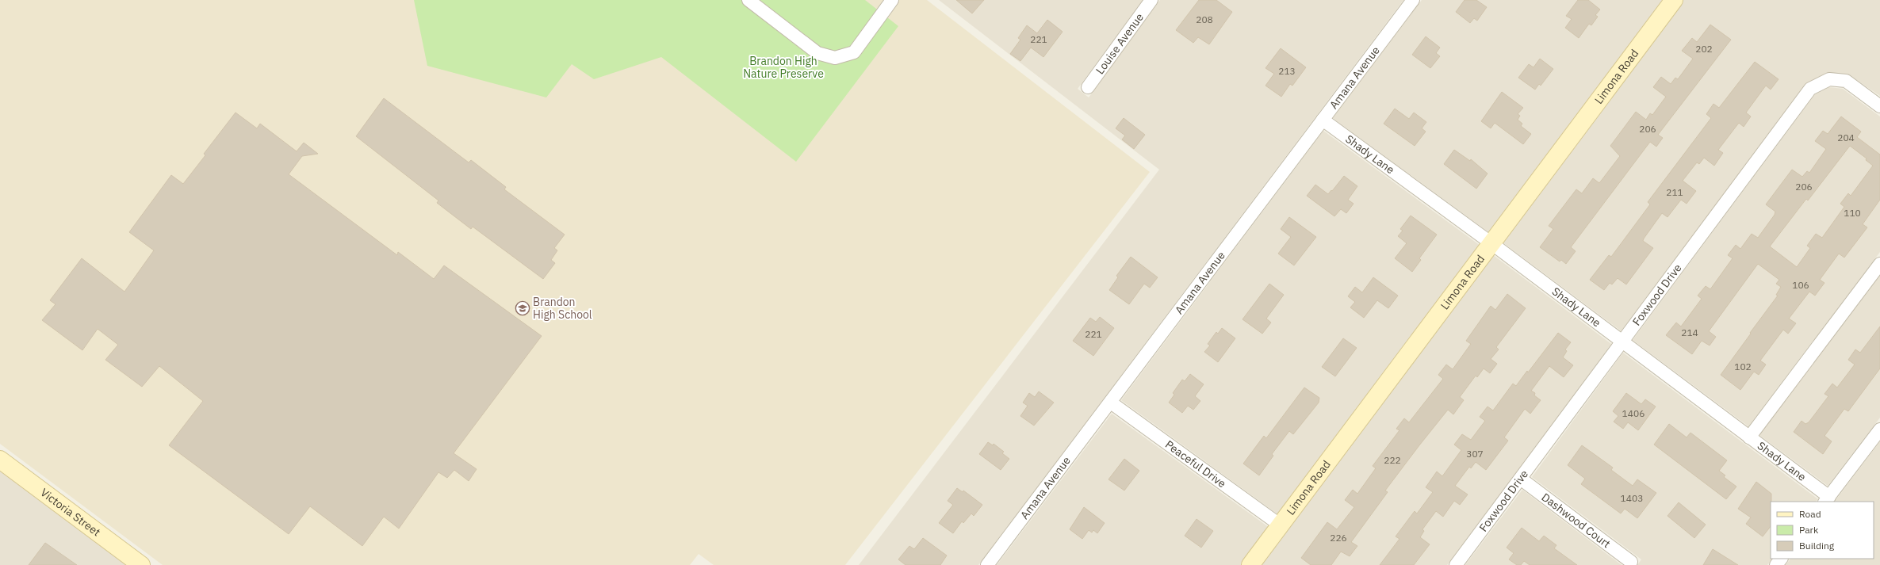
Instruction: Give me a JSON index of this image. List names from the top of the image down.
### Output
{
  "streets": {
    "street": [
      "Louise Avenue",
      "Amana Avenue",
      "Limona Road",
      "Shady Lane",
      "Foxwood Drive",
      "Peaceful Drive",
      "Victoria Street",
      "Dashwood Court"
    ]
  },
  "crossings": [
    ["Amana Avenue", "Shady Lane"],
    ["Amana Avenue", "Peaceful Drive"],
    ["Limona Road", "Shady Lane"],
    ["Limona Road", "Peaceful Drive"],
    ["Shady Lane", "Foxwood Drive"],
    ["Foxwood Drive", "Dashwood Court"]
  ],
  "parks": ["Brandon High Nature Preserve"],
  "places": {
    "school or university": ["Brandon High School"]
  },
  "house_numbers": [
    "208",
    "221",
    "202",
    "213",
    "206",
    "204",
    "206",
    "211",
    "110",
    "106",
    "214",
    "221",
    "102",
    "1406",
    "307",
    "222",
    "1403",
    "226"
  ],
  "legend": ["Road", "Park", "Building"]
}
